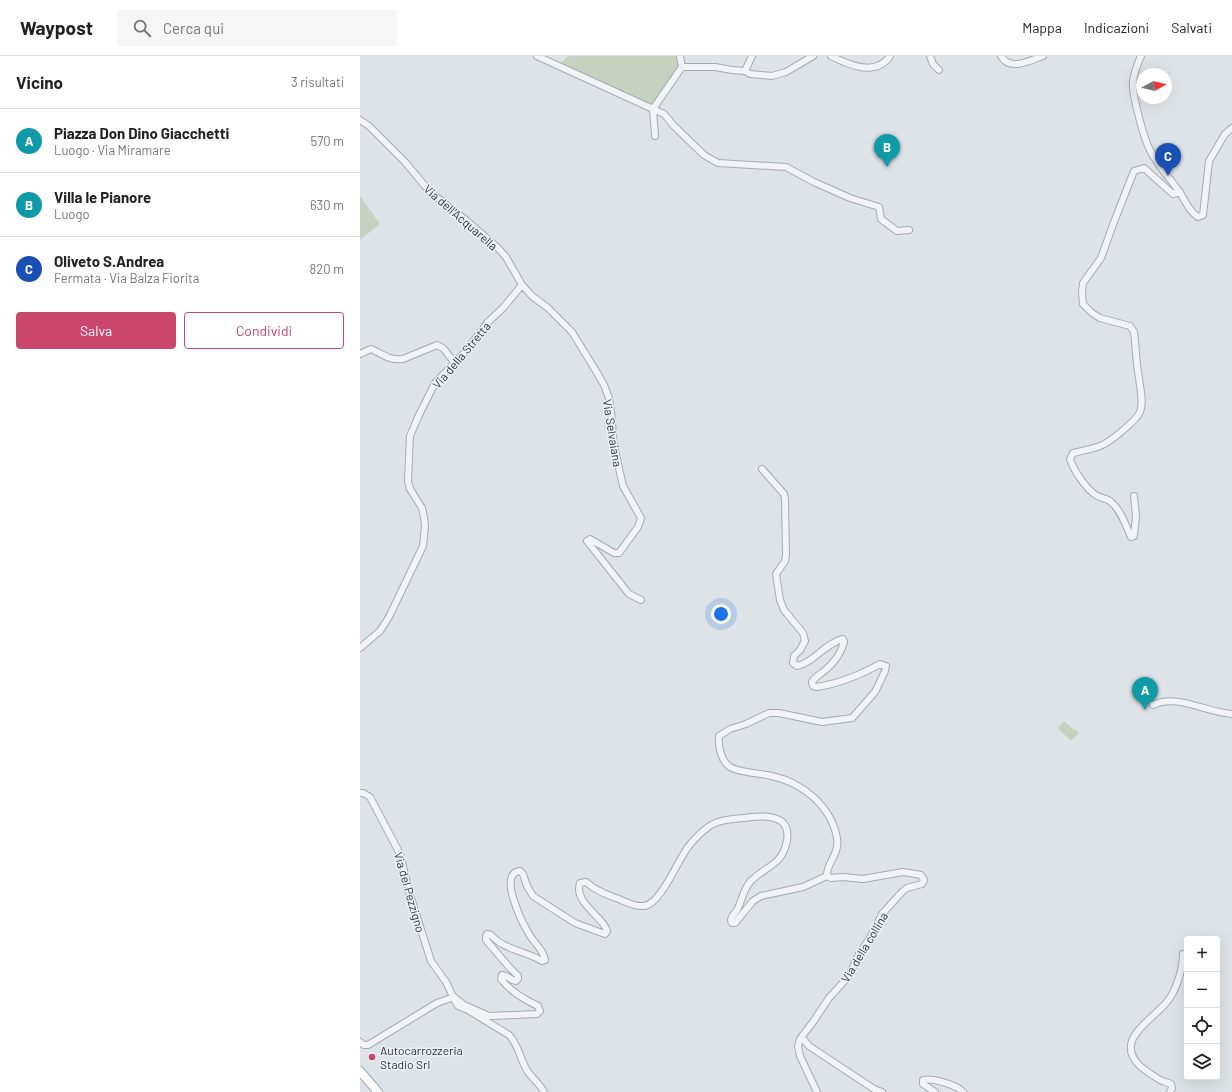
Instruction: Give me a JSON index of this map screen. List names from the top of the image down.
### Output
{
  "streets": {
    "street": [
      "Via dell'Acquarella",
      "Via della Stretta",
      "Via Selvaiana",
      "Via del Pezzigno",
      "Via della collina"
    ]
  },
  "crossings": [
    ["Via dell'Acquarella", "Via della Stretta"],
    ["Via dell'Acquarella", "Via Selvaiana"],
    ["Via della Stretta", "Via Selvaiana"]
  ],
  "places": ["Autocarrozzeria Stadio Srl"],
  "north": "right",
  "page": {
    "header": "Waypost",
    "search": "Cerca qui",
    "nav": ["Mappa", "Indicazioni", "Salvati"],
    "heading": ["Vicino", "3 risultati"],
    "list": [
      {
        "mark": "A",
        "name": "Piazza Don Dino Giacchetti",
        "note": "Luogo · Via Miramare",
        "value": "570 m"
      },
      {
        "mark": "B",
        "name": "Villa le Pianore",
        "note": "Luogo",
        "value": "630 m"
      },
      {
        "mark": "C",
        "name": "Oliveto S.Andrea",
        "note": "Fermata · Via Balza Fiorita",
        "value": "820 m"
      }
    ],
    "pins": ["B", "C", "A"],
    "buttons": ["Salva", "Condividi"],
    "map_buttons": ["+", "−"]
  }
}
